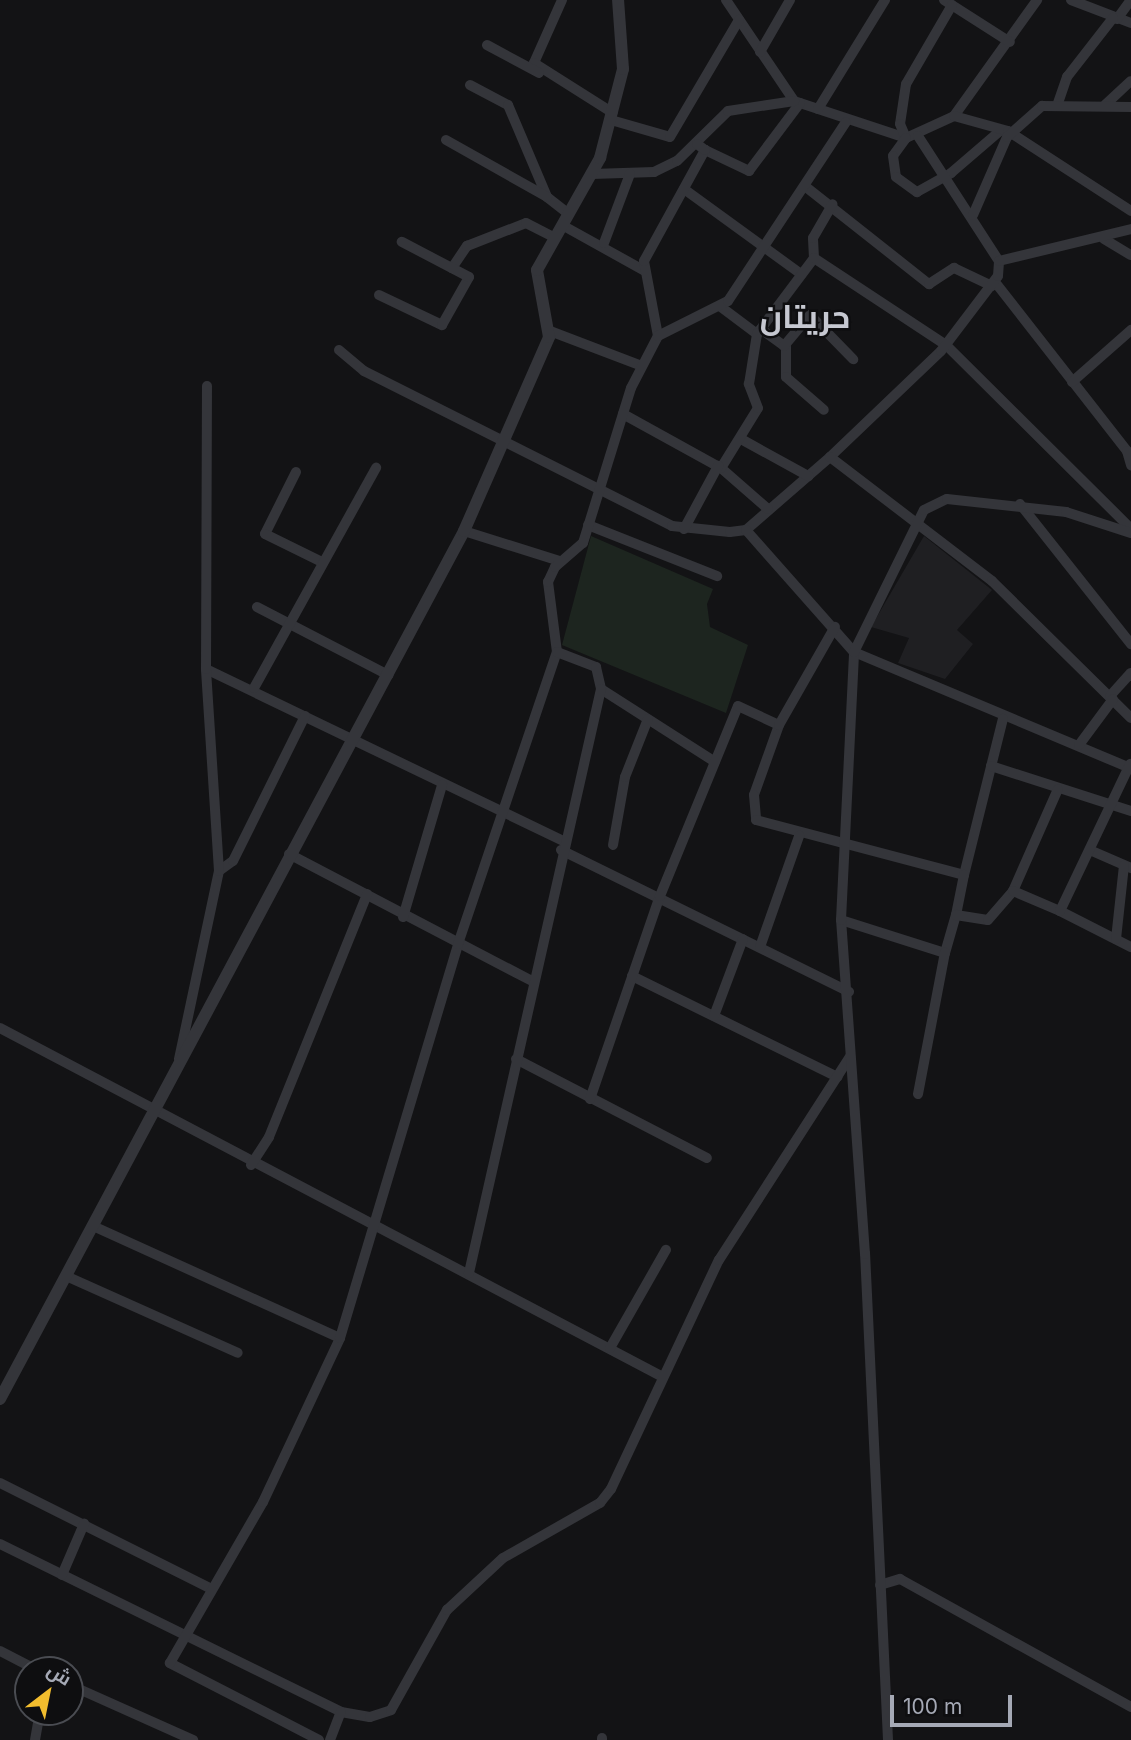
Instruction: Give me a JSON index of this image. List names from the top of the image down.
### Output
{
  "districts": ["حريتان"],
  "scale_bar": "100 m",
  "north": "top right"
}
